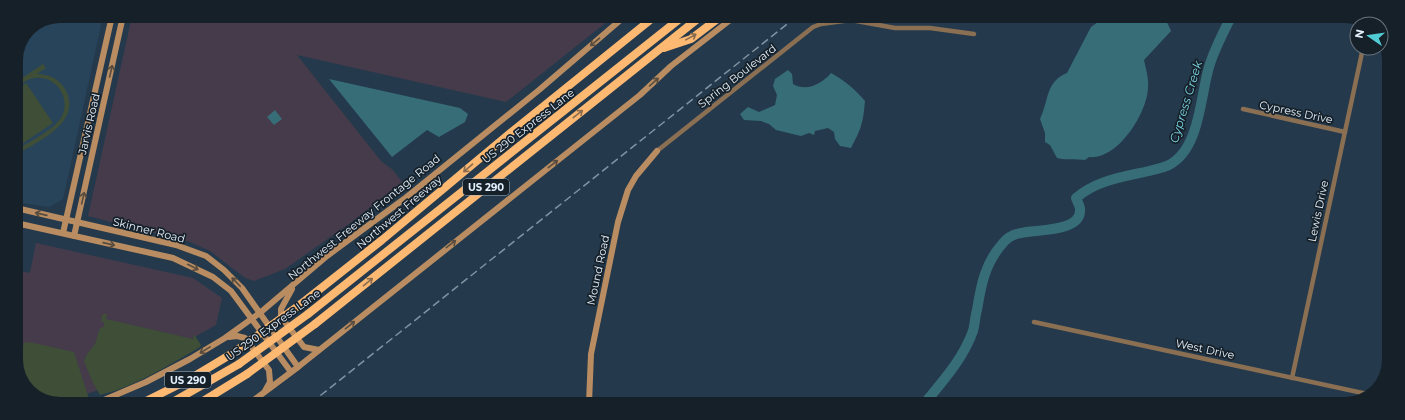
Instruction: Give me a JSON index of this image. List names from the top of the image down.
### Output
{
  "streets": {
    "highway": ["US 290 Express Lane", "US 290", "Northwest Freeway"],
    "main road": [
      "Jarvis Road",
      "Northwest Freeway Frontage Road",
      "Skinner Road",
      "Mound Road"
    ],
    "street": [
      "Spring Boulevard",
      "Cypress Drive",
      "Lewis Drive",
      "West Drive"
    ]
  },
  "crossings": [
    ["Spring Boulevard", "Mound Road"],
    ["Cypress Drive", "Lewis Drive"],
    ["Jarvis Road", "Skinner Road"],
    ["Lewis Drive", "West Drive"],
    ["Northwest Freeway Frontage Road", "Skinner Road"]
  ],
  "one_way": ["Northwest Freeway Frontage Road"],
  "water": ["Cypress Creek"],
  "north": "left"
}
